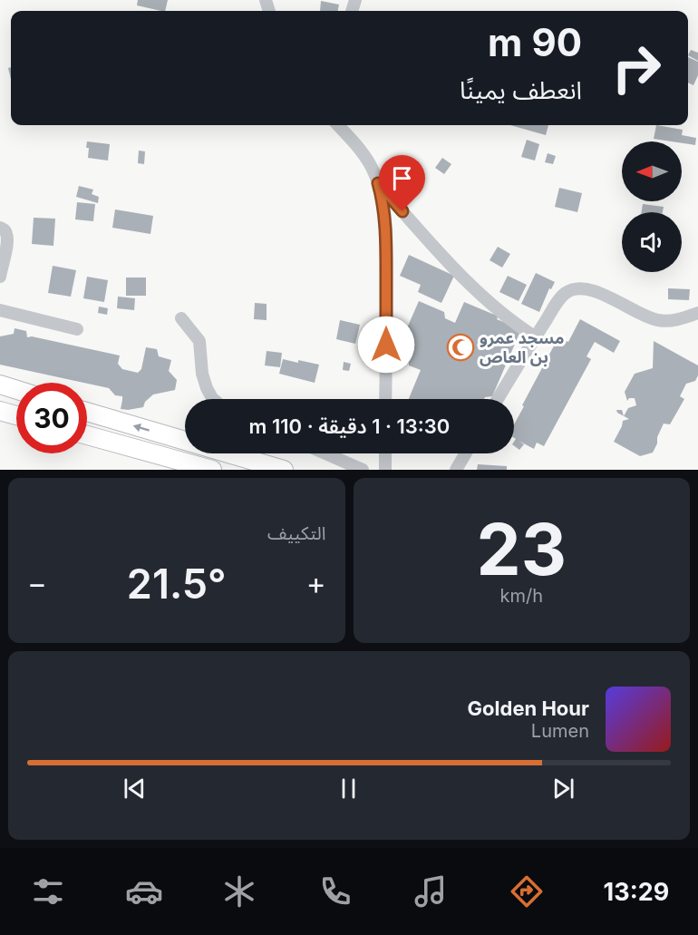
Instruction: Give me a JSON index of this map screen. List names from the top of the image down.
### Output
{
  "places": {
    "mosque": ["مسجد عمرو بن العاص"]
  },
  "north": "left",
  "page": {
    "turn": ["90 m", "انعطف يمينًا"],
    "limit": "30",
    "trip": "13:30 · 1 دقيقة · 110 m",
    "tile": [
      ["23", "km/h"],
      "التكييف"
    ],
    "heat": ["−", "21.5°", "+"],
    "song": ["Golden Hour", "Lumen"],
    "tabs": "13:29"
  }
}
